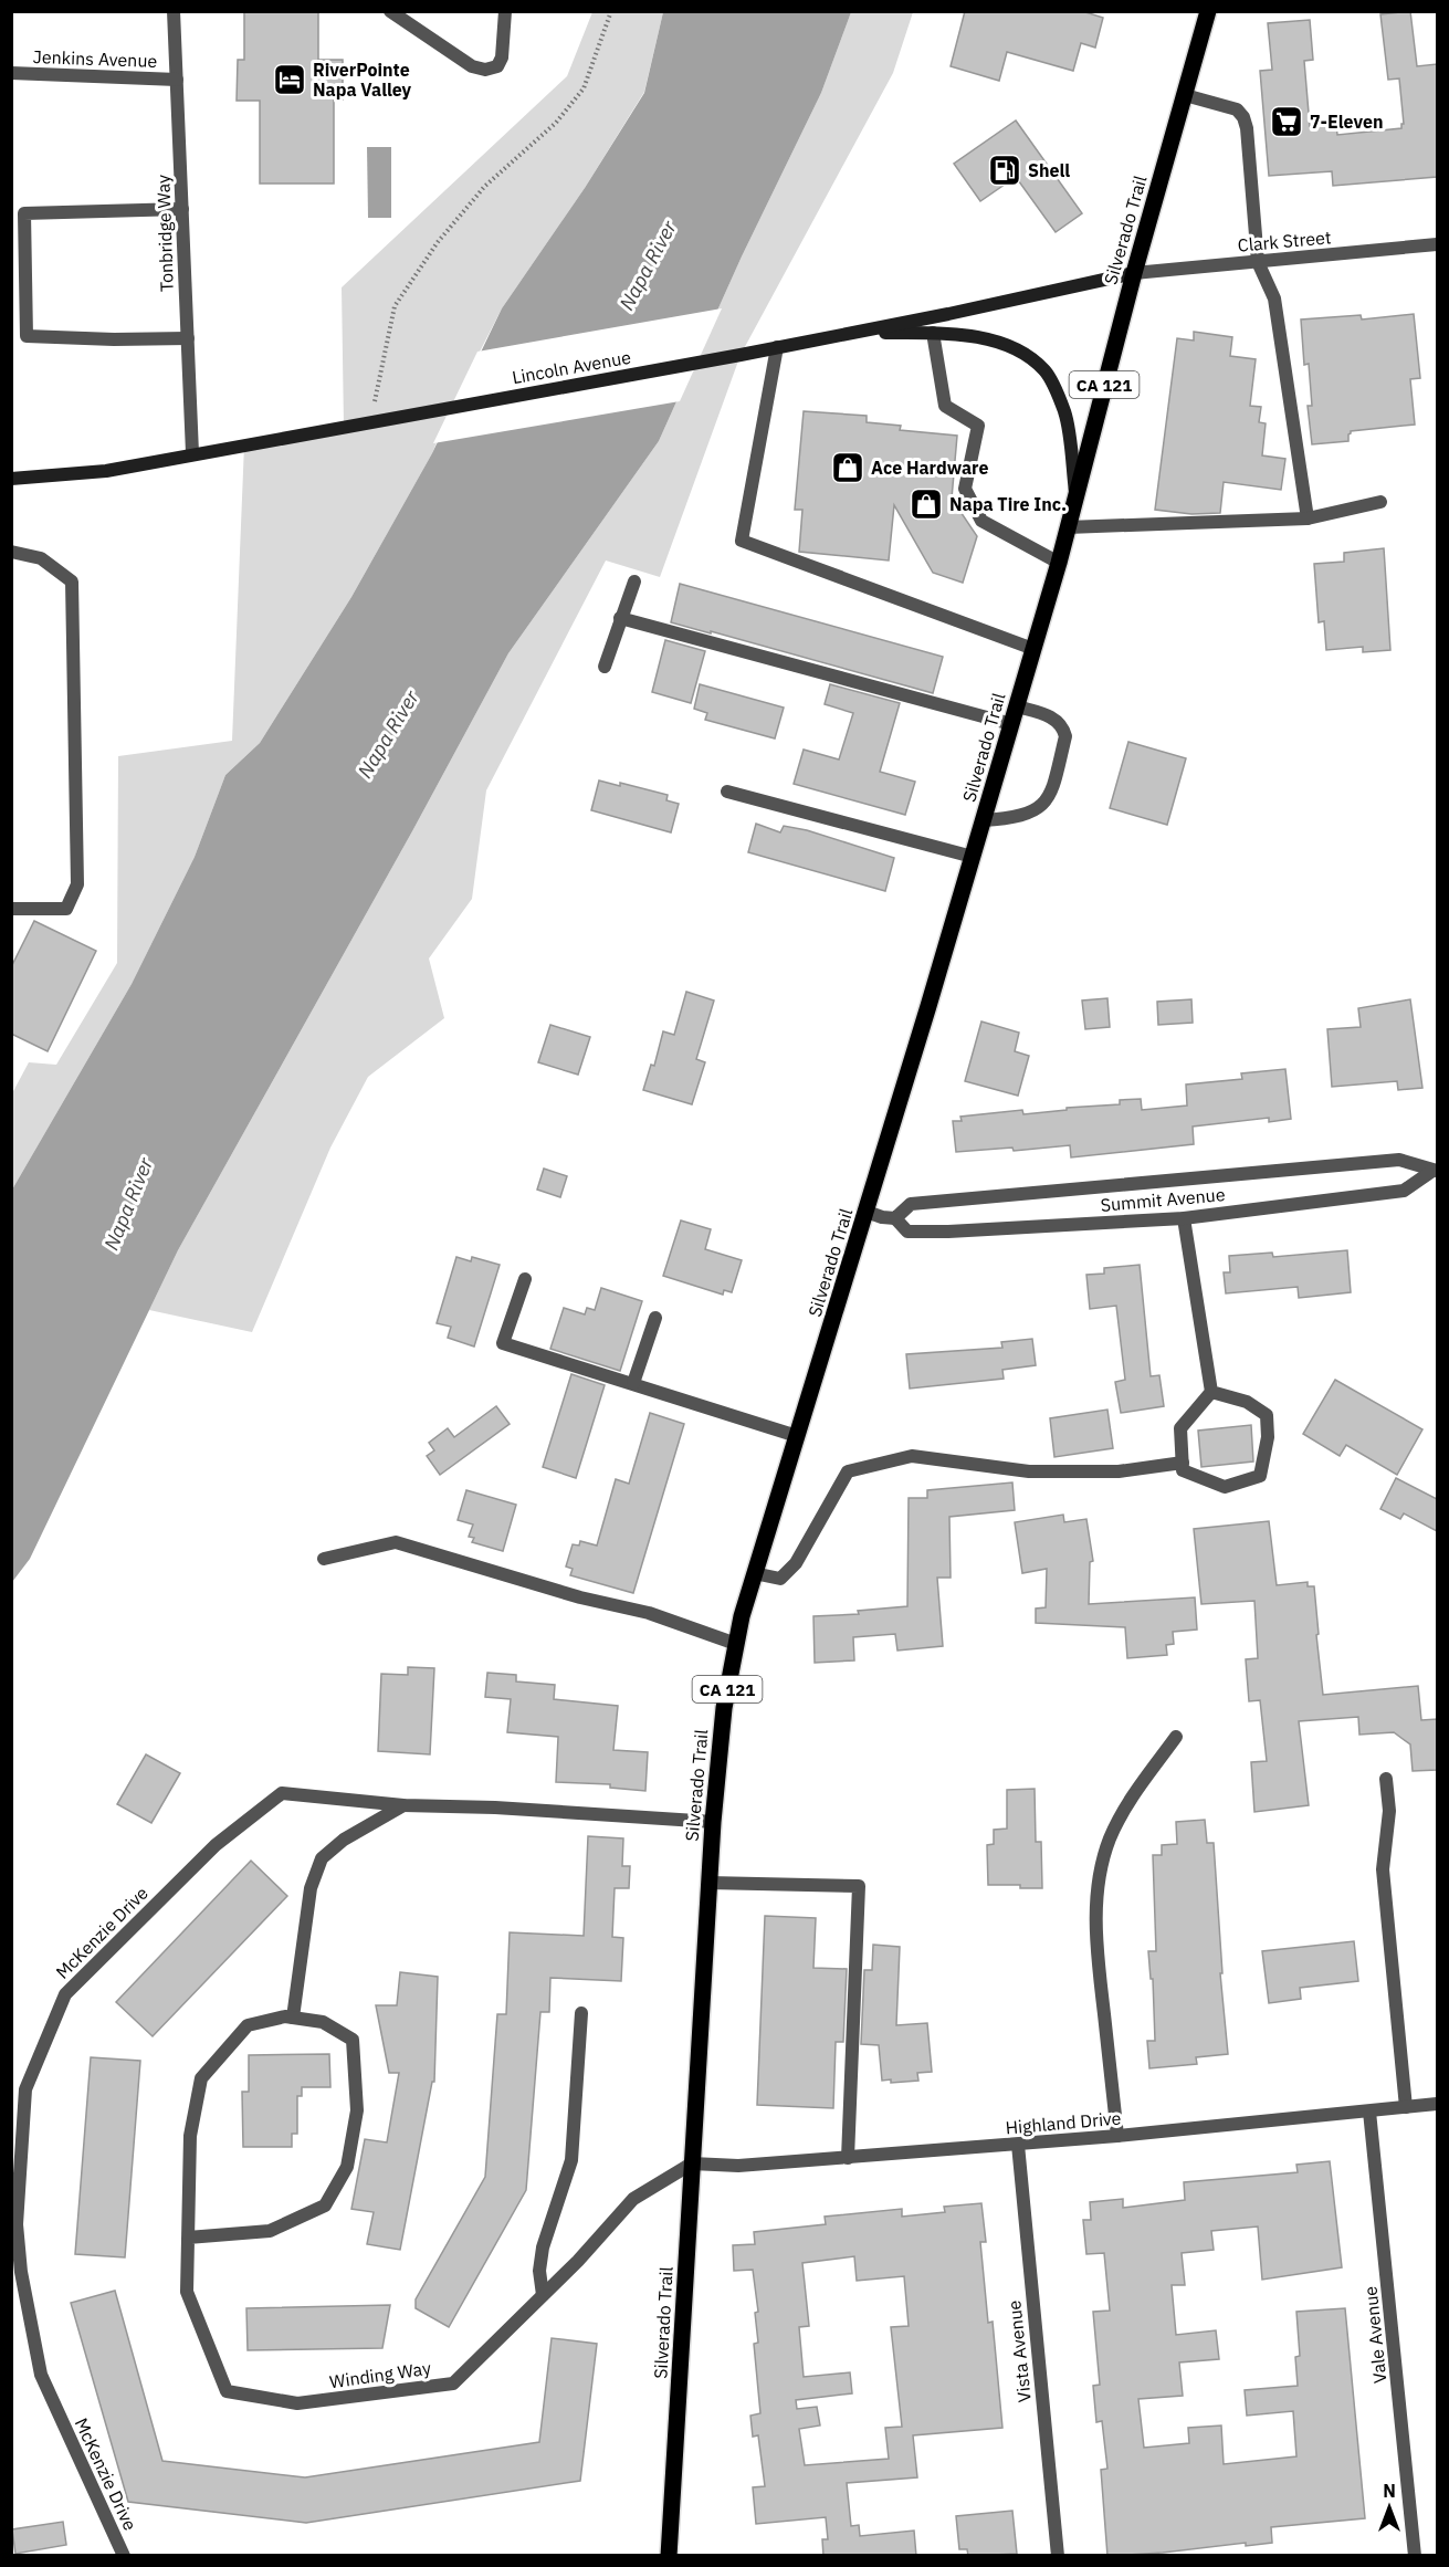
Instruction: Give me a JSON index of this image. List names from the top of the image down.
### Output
{
  "streets": {
    "main road": ["Silverado Trail", "Lincoln Avenue", "CA 121"],
    "street": [
      "Jenkins Avenue",
      "Tonbridge Way",
      "Clark Street",
      "Summit Avenue",
      "McKenzie Drive",
      "Highland Drive",
      "Vale Avenue",
      "Vista Avenue",
      "Winding Way"
    ]
  },
  "crossings": [
    ["Jenkins Avenue", "Tonbridge Way"],
    ["Silverado Trail", "Clark Street"],
    ["Silverado Trail", "Lincoln Avenue"],
    ["Silverado Trail", "Summit Avenue"],
    ["Silverado Trail", "McKenzie Drive"],
    ["Silverado Trail", "Highland Drive"],
    ["Silverado Trail", "Winding Way"],
    ["Tonbridge Way", "Lincoln Avenue"],
    ["Clark Street", "Lincoln Avenue"],
    ["Highland Drive", "Vale Avenue"],
    ["Highland Drive", "Vista Avenue"],
    ["Highland Drive", "Winding Way"]
  ],
  "water": ["Napa River"],
  "places": {
    "hotel": ["RiverPointe Napa Valley"],
    "supermarket": ["7-Eleven"],
    "fuel station": ["Shell"],
    "shop": ["Ace Hardware", "Napa Tire Inc."]
  },
  "north": "top"
}
